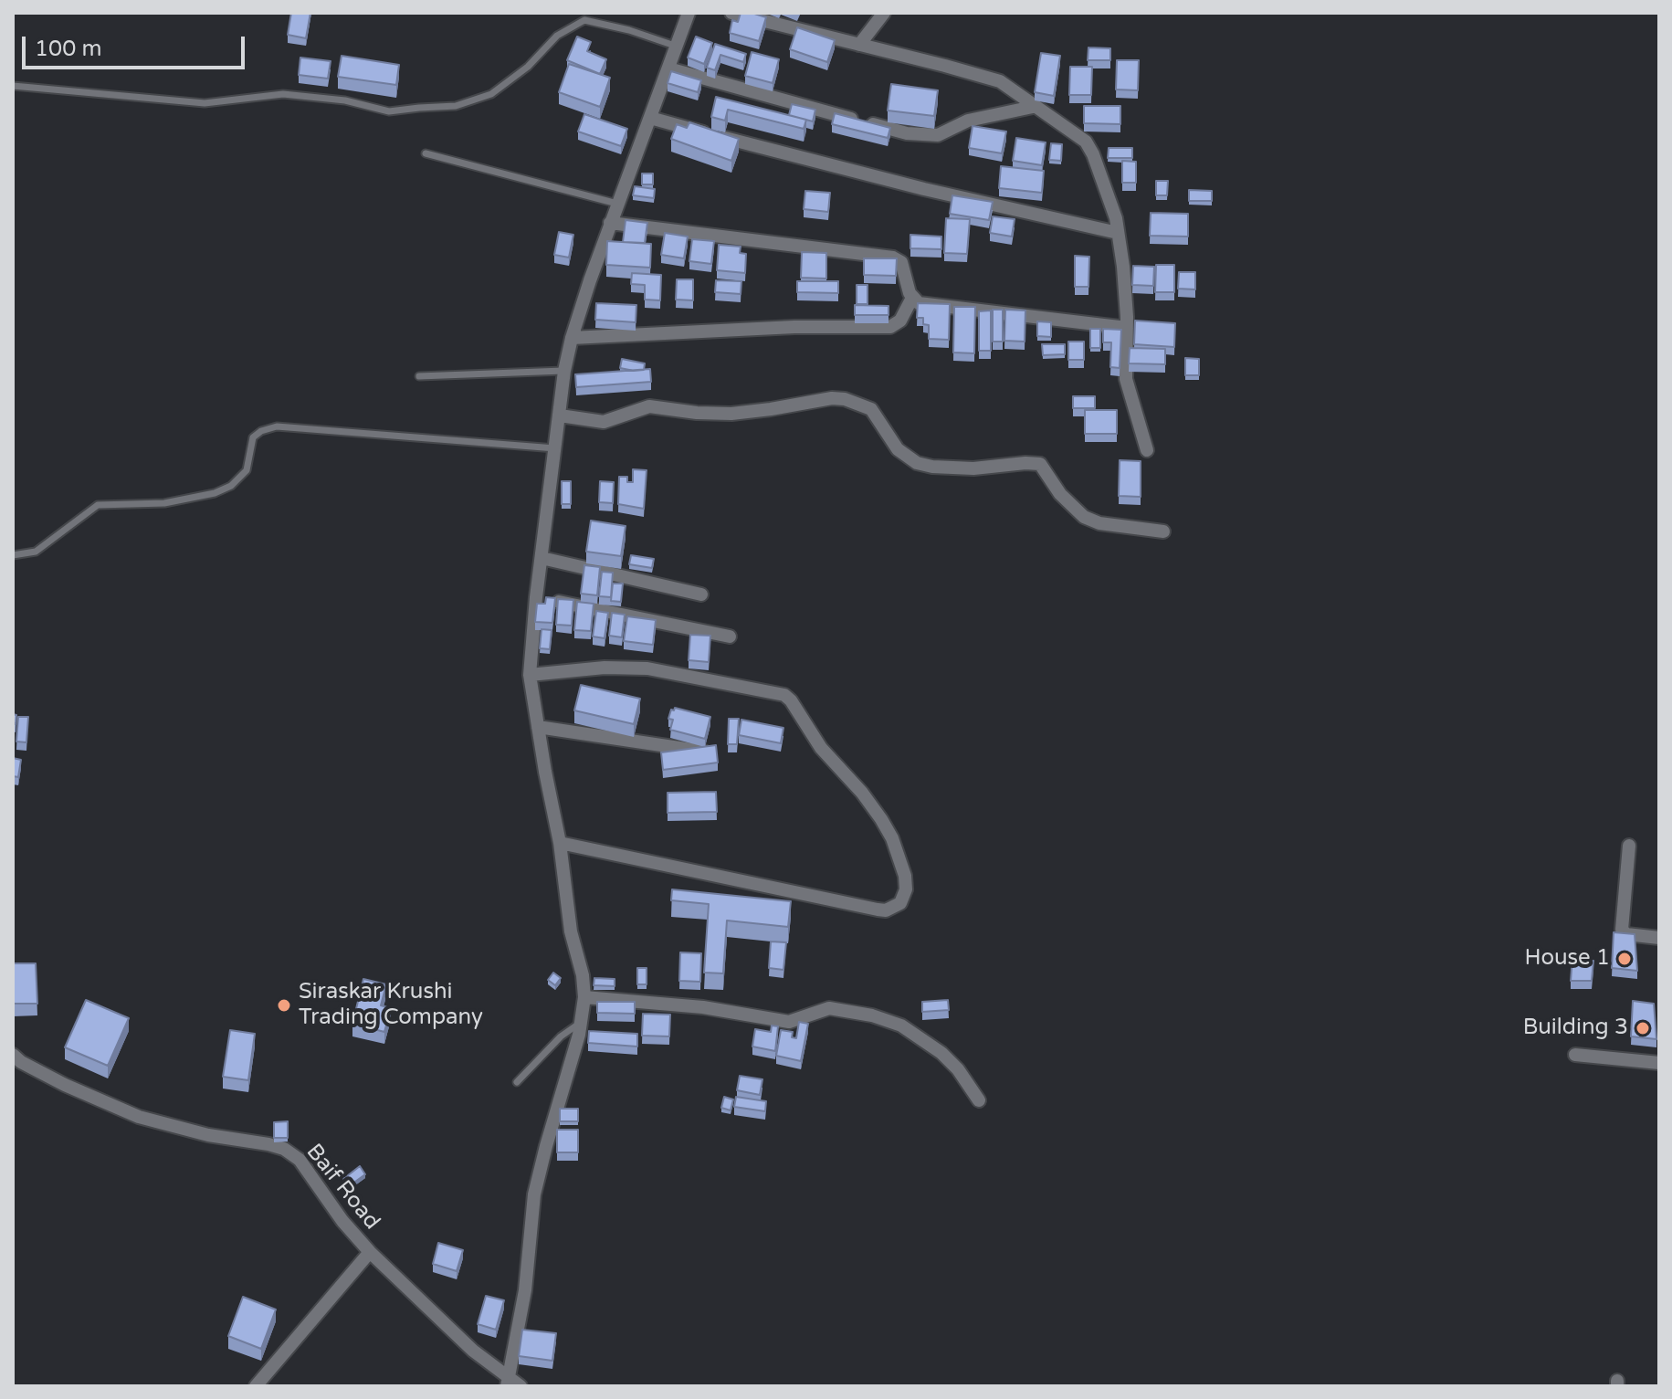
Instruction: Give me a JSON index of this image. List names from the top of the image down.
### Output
{
  "streets": {
    "street": ["Baif Road"]
  },
  "places": ["House 1", "Siraskar Krushi Trading Company", "Building 3"],
  "scale_bar": "100 m"
}
